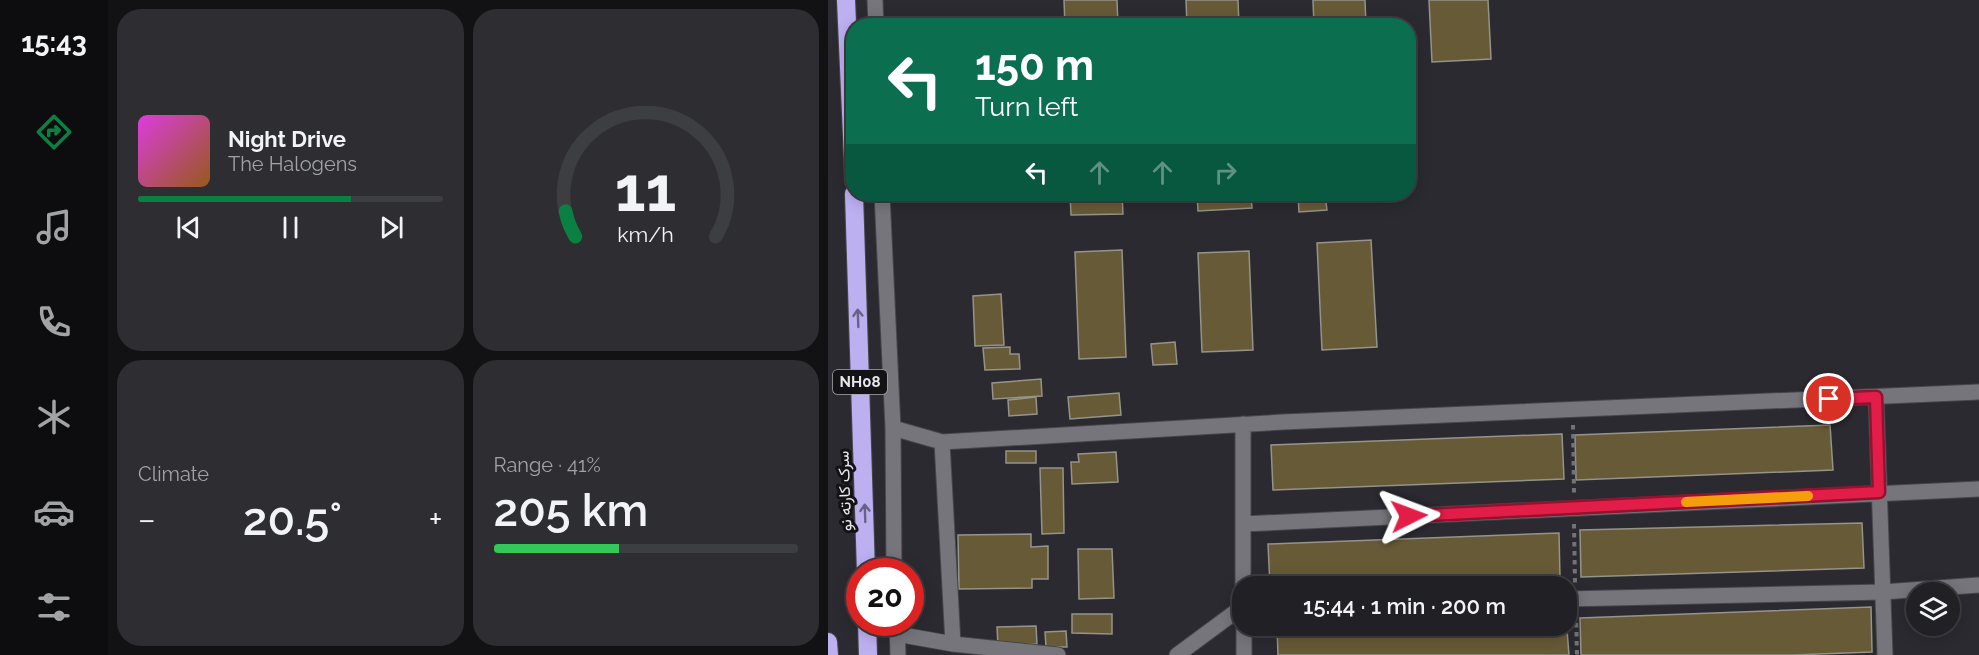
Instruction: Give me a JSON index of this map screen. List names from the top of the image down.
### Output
{
  "streets": {
    "highway": ["NH08", "سرک کارته نو"]
  },
  "one_way": ["سرک کارته نو"],
  "page": {
    "tabs": "15:43",
    "turn": ["150 m", "Turn left"],
    "song": ["Night Drive", "The Halogens"],
    "tile": [
      "Climate",
      ["Range · 41%", "205 km"]
    ],
    "heat": ["−", "20.5°", "+"],
    "limit": "20",
    "trip": "15:44 · 1 min · 200 m",
    "gauge": ["11", "km/h"]
  }
}
